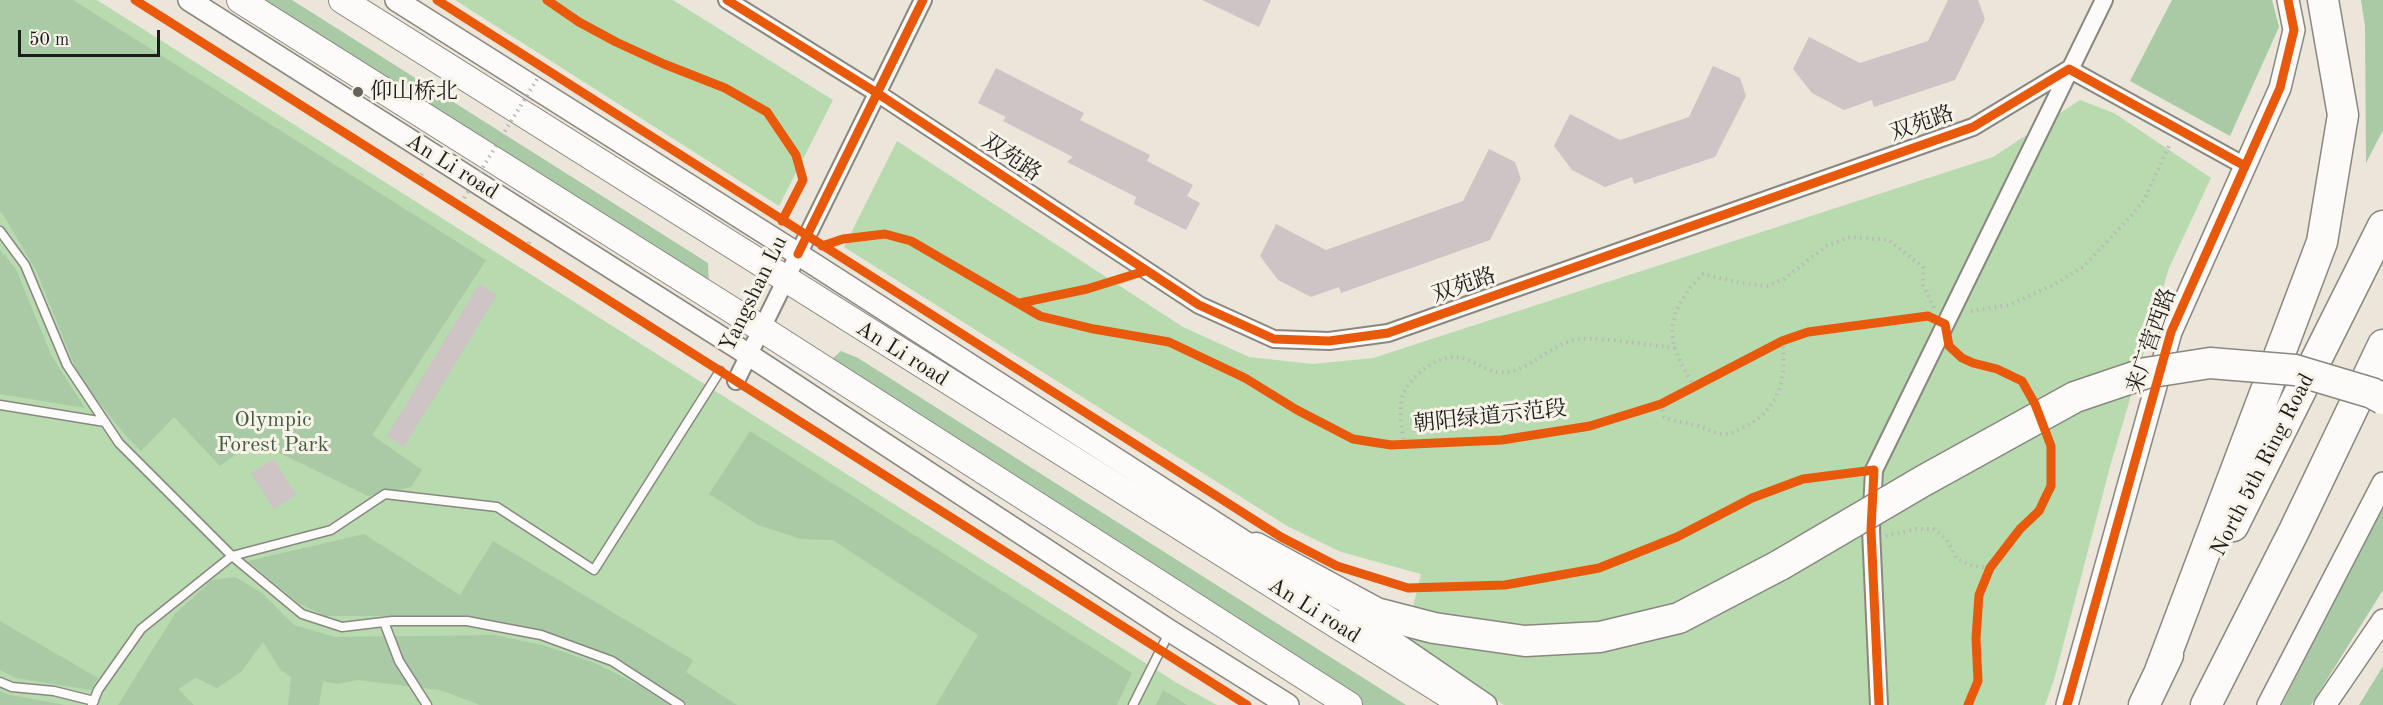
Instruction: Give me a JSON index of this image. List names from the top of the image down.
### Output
{
  "streets": {
    "highway": ["North 5th Ring Road"],
    "main road": ["An Li road"],
    "street": ["双苑路", "Yangshan Lu", "来广营西路"],
    "cycle path": ["朝阳绿道示范段"]
  },
  "crossings": [
    ["双苑路", "Yangshan Lu"],
    ["An Li road", "Yangshan Lu"]
  ],
  "parks": ["Olympic Forest Park"],
  "places": ["仰山桥北"],
  "scale_bar": "50 m"
}
